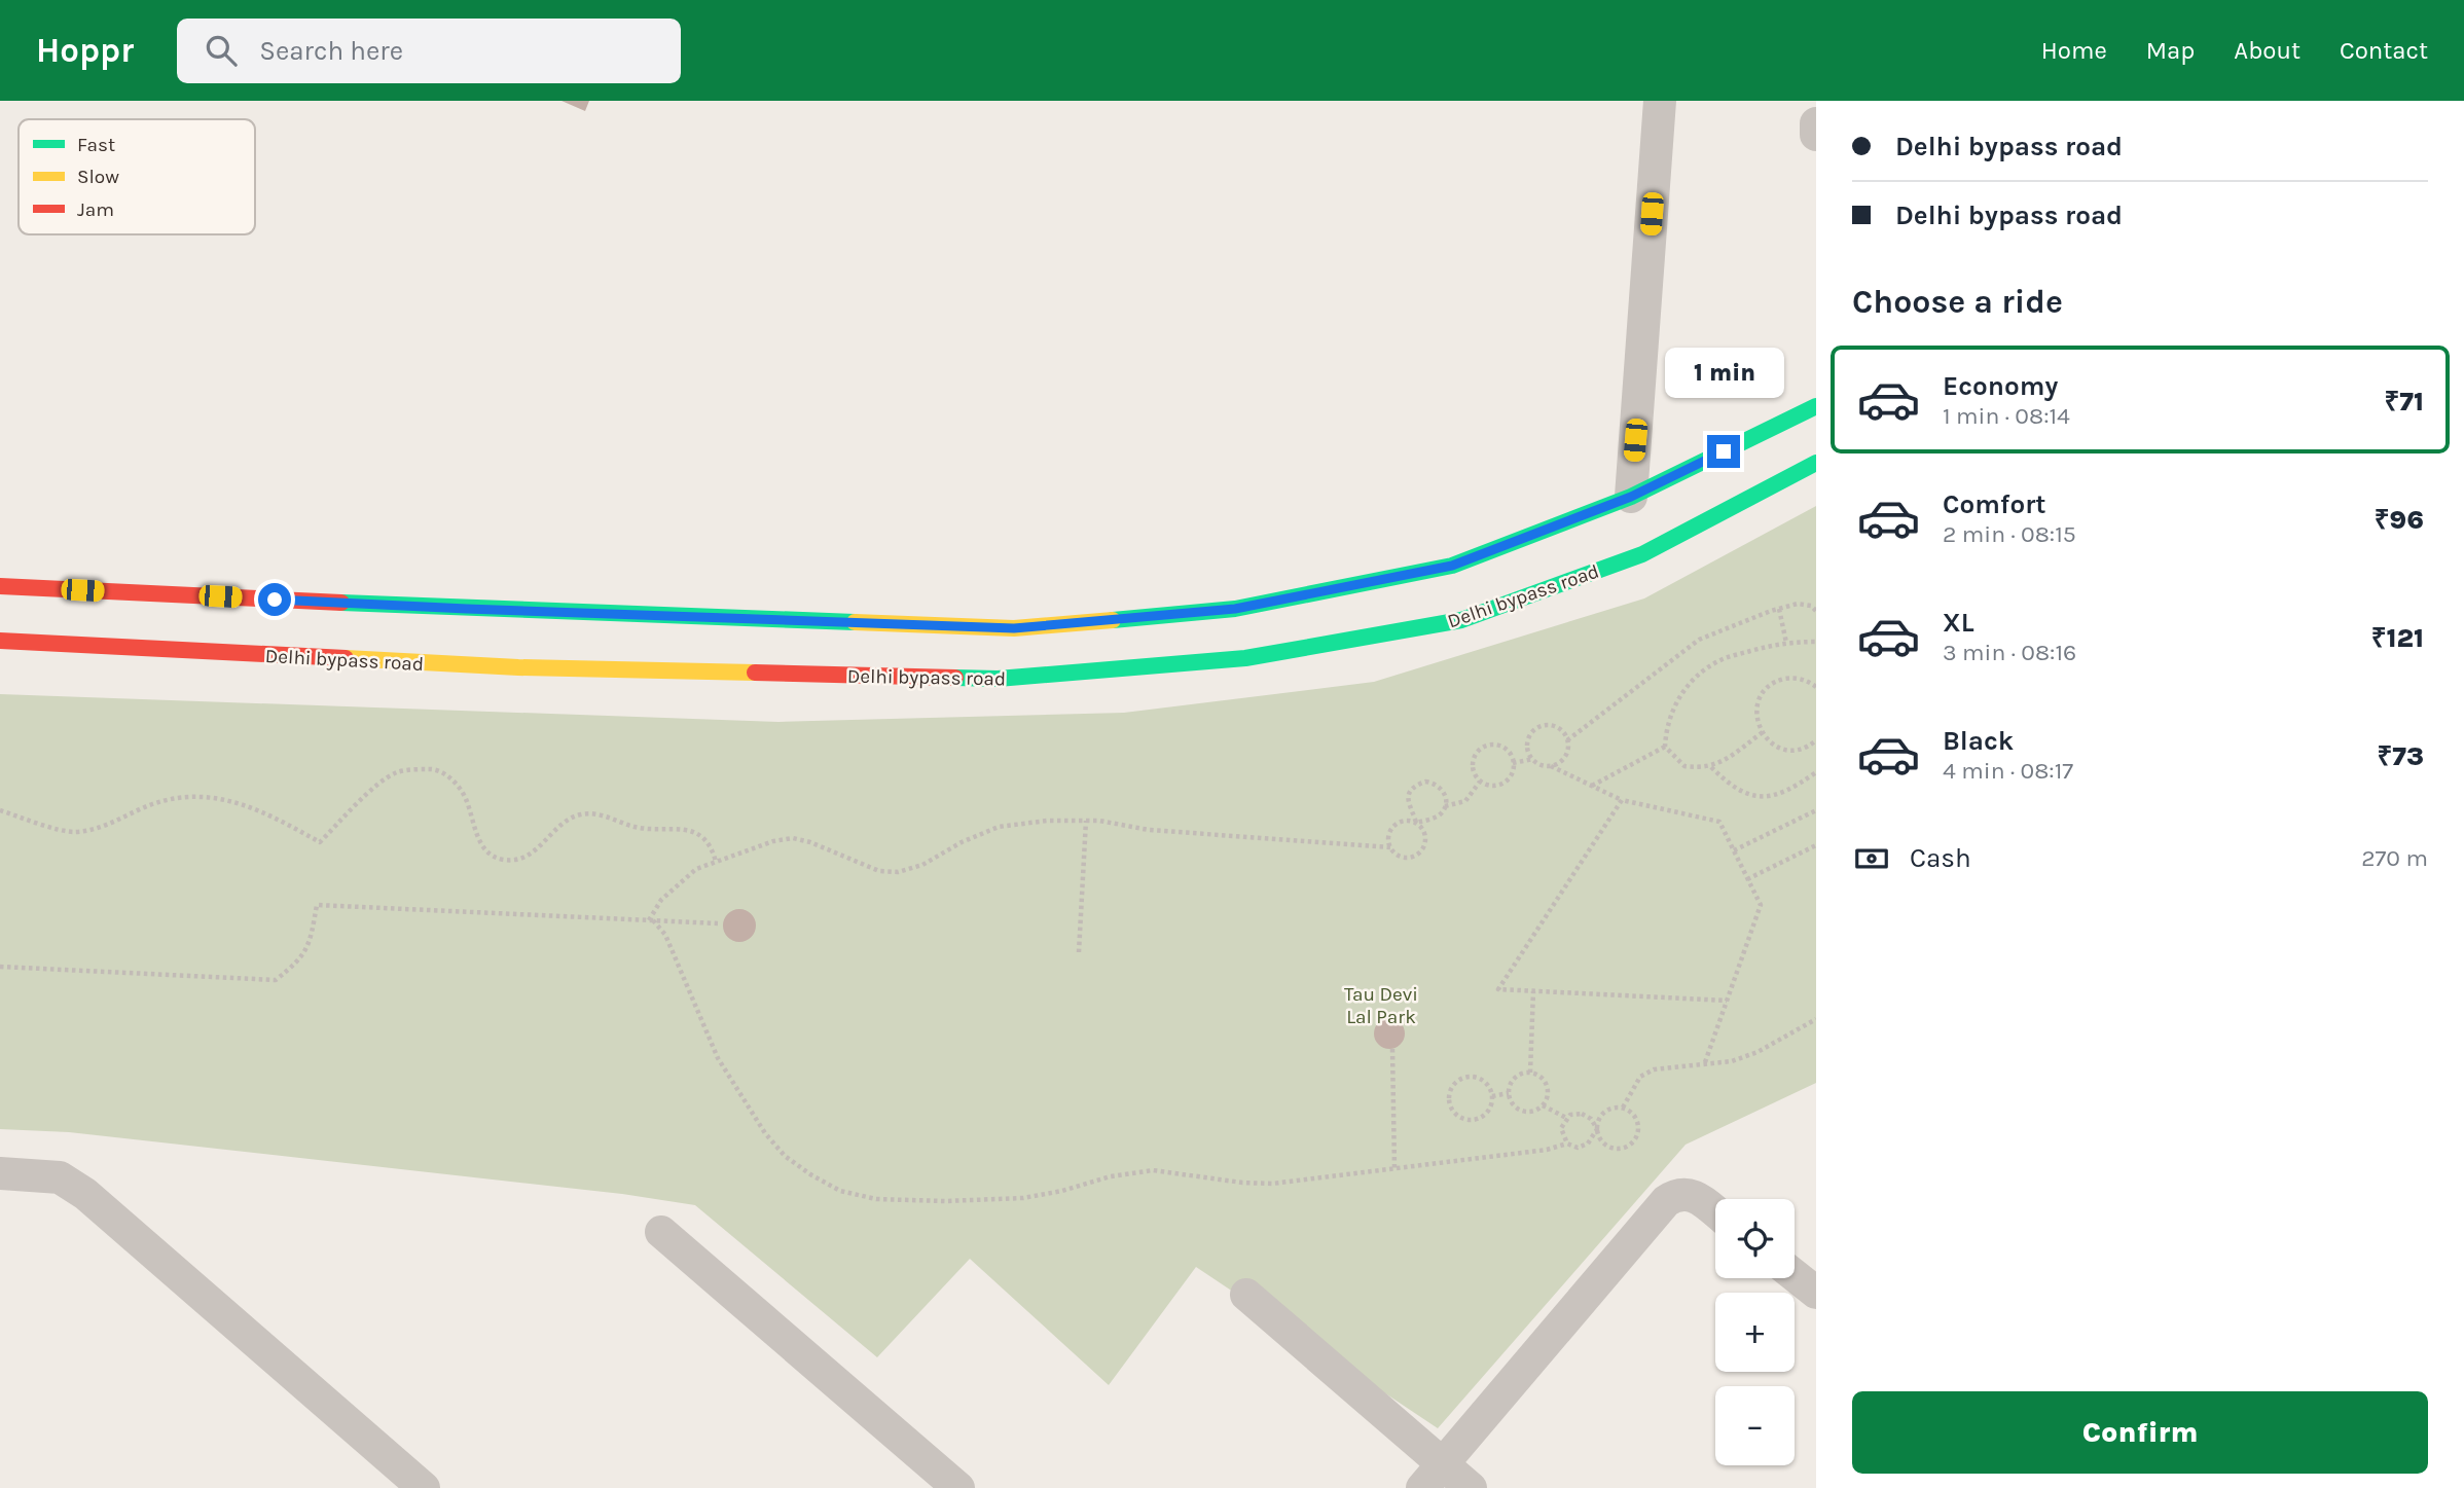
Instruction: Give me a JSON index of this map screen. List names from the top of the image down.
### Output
{
  "streets": {
    "main road": ["Delhi bypass road"]
  },
  "parks": ["Tau Devi Lal Park"],
  "legend": ["Fast", "Slow", "Jam"],
  "page": {
    "header": "Hoppr",
    "search": "Search here",
    "nav": [
      "Home",
      "Map",
      "About",
      "Contact"
    ],
    "banner": ["Delhi bypass road", "Delhi bypass road"],
    "heading": "Choose a ride",
    "list": [
      {
        "name": "Economy",
        "note": "1 min · 08:14",
        "value": "₹71"
      },
      {
        "name": "Comfort",
        "note": "2 min · 08:15",
        "value": "₹96"
      },
      {
        "name": "XL",
        "note": "3 min · 08:16",
        "value": "₹121"
      },
      {
        "name": "Black",
        "note": "4 min · 08:17",
        "value": "₹73"
      }
    ],
    "bubble": "1 min",
    "pay": ["Cash", "270 m"],
    "map_buttons": ["+", "−"],
    "buttons": "Confirm"
  }
}
